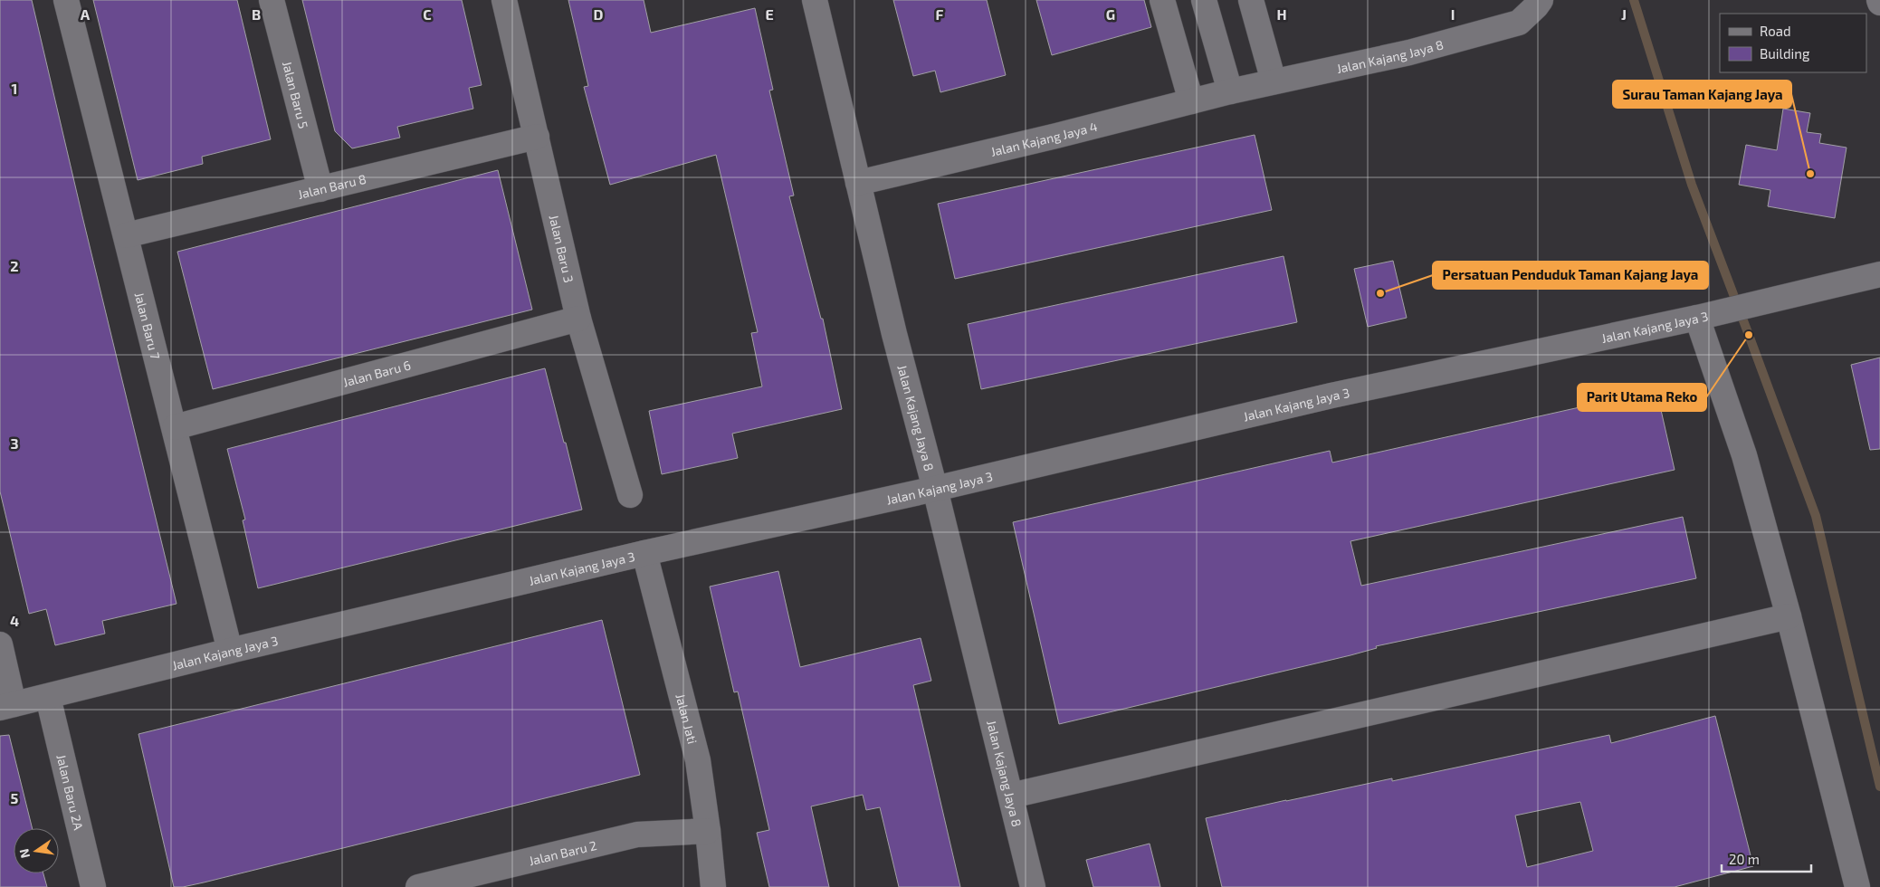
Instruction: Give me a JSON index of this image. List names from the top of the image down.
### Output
{
  "streets": {
    "street": [
      "Jalan Kajang Jaya 8",
      "Jalan Baru 5",
      "Jalan Kajang Jaya 4",
      "Jalan Baru 8",
      "Jalan Baru 3",
      "Jalan Baru 7",
      "Jalan Kajang Jaya 3",
      "Jalan Baru 6",
      "Jalan Jati",
      "Jalan Baru 2A",
      "Jalan Baru 2"
    ]
  },
  "crossings": [
    ["Jalan Kajang Jaya 8", "Jalan Kajang Jaya 4"],
    ["Jalan Kajang Jaya 8", "Jalan Kajang Jaya 3"],
    ["Jalan Baru 5", "Jalan Baru 8"],
    ["Jalan Baru 8", "Jalan Baru 3"],
    ["Jalan Baru 8", "Jalan Baru 7"],
    ["Jalan Baru 3", "Jalan Baru 6"],
    ["Jalan Baru 7", "Jalan Kajang Jaya 3"],
    ["Jalan Baru 7", "Jalan Baru 6"],
    ["Jalan Kajang Jaya 3", "Jalan Jati"],
    ["Jalan Kajang Jaya 3", "Jalan Baru 2A"],
    ["Jalan Jati", "Jalan Baru 2"]
  ],
  "places": ["Surau Taman Kajang Jaya", "Persatuan Penduduk Taman Kajang Jaya", "Parit Utama Reko"],
  "legend": ["Road", "Building"],
  "scale_bar": "20 m",
  "north": "left",
  "grid": {
    "columns": [
      "A",
      "B",
      "C",
      "D",
      "E",
      "F",
      "G",
      "H",
      "I",
      "J"
    ],
    "rows": [
      "1",
      "2",
      "3",
      "4",
      "5"
    ]
  }
}
